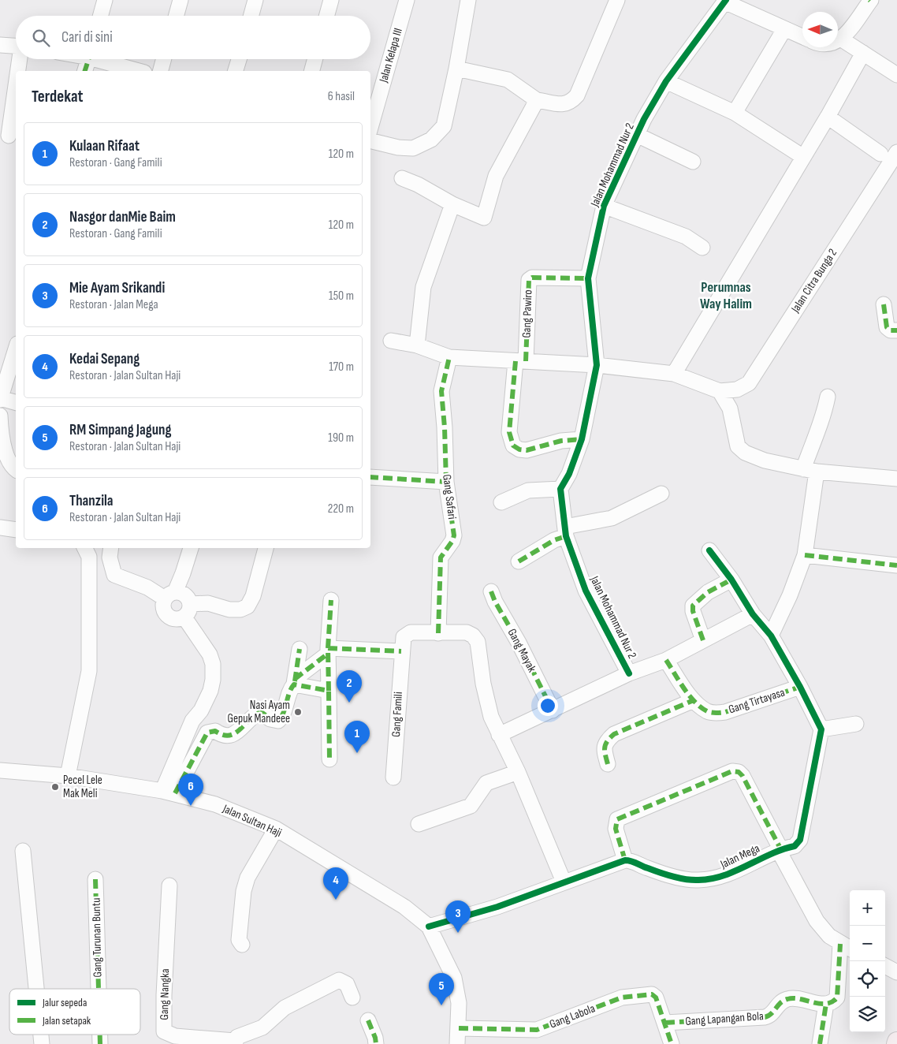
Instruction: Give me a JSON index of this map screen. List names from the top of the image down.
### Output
{
  "streets": {
    "street": [
      "Jalan Kelapa III",
      "Jalan Mohammad Nur 2",
      "Jalan Citra Bunga 2",
      "Gang Pawiro",
      "Gang Safari",
      "Gang Mayak",
      "Gang Tirtayasa",
      "Gang Famili",
      "Jalan Sultan Haji",
      "Jalan Mega",
      "Gang Turunan Buntu",
      "Gang Nangka",
      "Gang Labola",
      "Gang Lapangan Bola"
    ]
  },
  "crossings": [
    ["Jalan Mohammad Nur 2", "Gang Pawiro"],
    ["Gang Safari", "Gang Famili"],
    ["Jalan Sultan Haji", "Gang Labola"],
    ["Gang Labola", "Gang Lapangan Bola"]
  ],
  "districts": ["Perumnas Way Halim"],
  "places": ["Nasi Ayam Gepuk Mandeee", "Pecel Lele Mak Meli"],
  "legend": ["Jalur sepeda", "Jalan setapak"],
  "north": "left",
  "page": {
    "search": "Cari di sini",
    "heading": ["Terdekat", "6 hasil"],
    "list": [
      {
        "mark": "1",
        "name": "Kulaan Rifaat",
        "note": "Restoran · Gang Famili",
        "value": "120 m"
      },
      {
        "mark": "2",
        "name": "Nasgor danMie Baim",
        "note": "Restoran · Gang Famili",
        "value": "120 m"
      },
      {
        "mark": "3",
        "name": "Mie Ayam Srikandi",
        "note": "Restoran · Jalan Mega",
        "value": "150 m"
      },
      {
        "mark": "4",
        "name": "Kedai Sepang",
        "note": "Restoran · Jalan Sultan Haji",
        "value": "170 m"
      },
      {
        "mark": "5",
        "name": "RM Simpang Jagung",
        "note": "Restoran · Jalan Sultan Haji",
        "value": "190 m"
      },
      {
        "mark": "6",
        "name": "Thanzila",
        "note": "Restoran · Jalan Sultan Haji",
        "value": "220 m"
      }
    ],
    "pins": [
      "2",
      "1",
      "6",
      "4",
      "3",
      "5"
    ],
    "map_buttons": ["+", "−"]
  }
}
